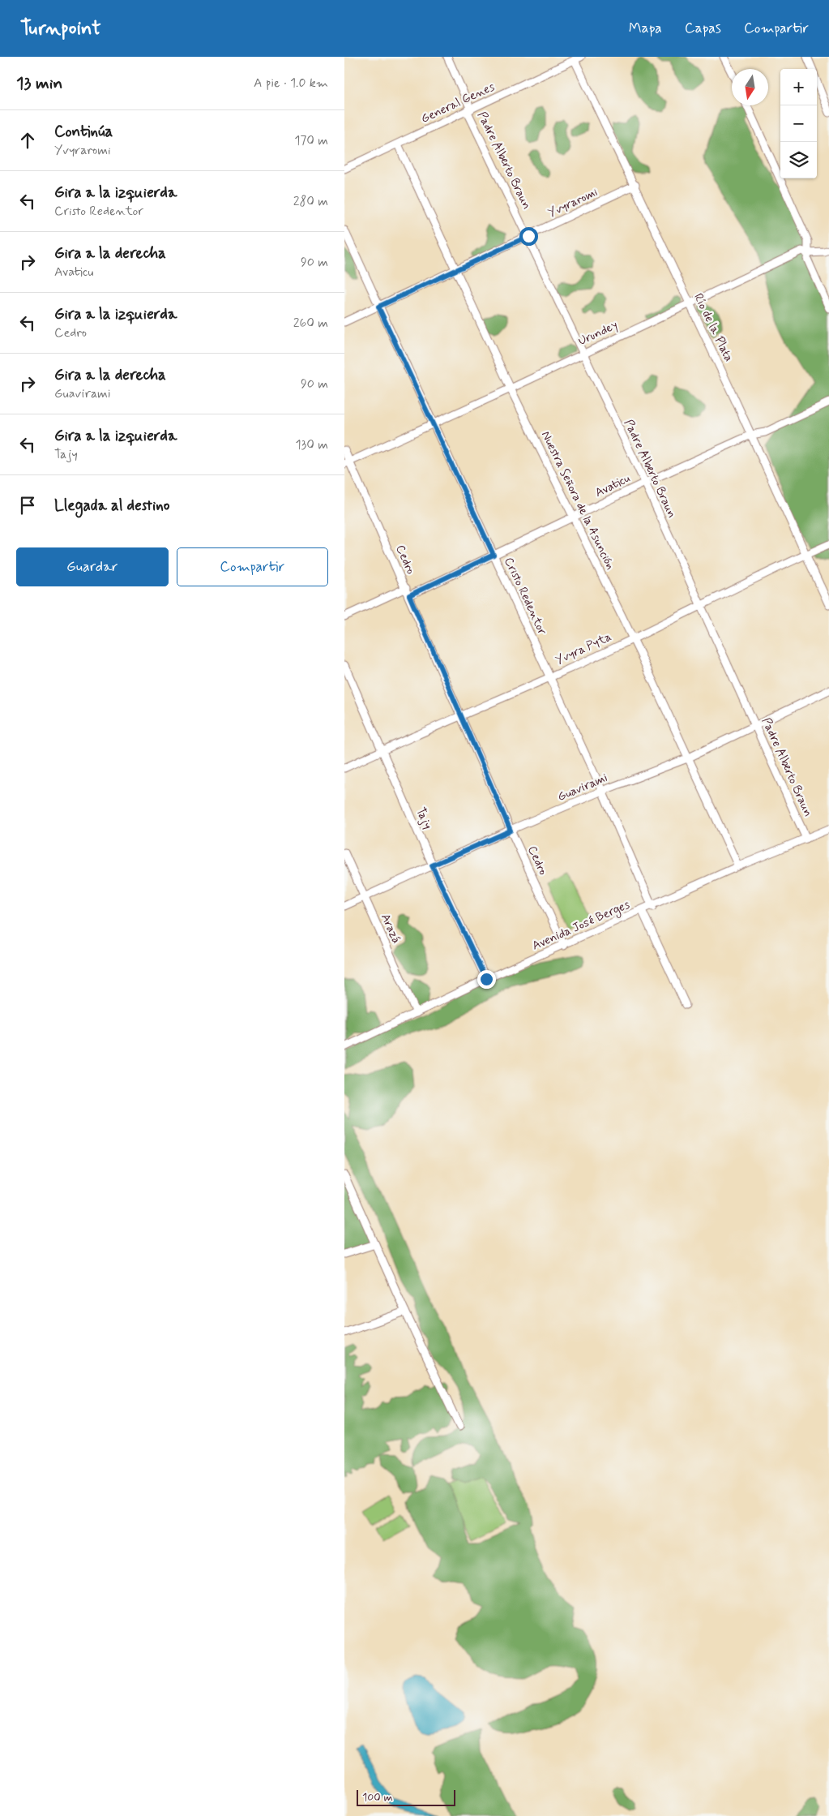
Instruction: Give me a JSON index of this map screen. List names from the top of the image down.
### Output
{
  "streets": {
    "street": [
      "General Genes",
      "Padre Alberto Braun",
      "Yvyraromi",
      "Río de la Plata",
      "Urundey",
      "Avaticu",
      "Nuestra Señora de la Asunción",
      "Cedro",
      "Cristo Redentor",
      "Yvyra Pyta",
      "Guavirami",
      "Tajy",
      "Avenida José Berges",
      "Arazá"
    ]
  },
  "crossings": [
    ["General Genes", "Padre Alberto Braun"],
    ["General Genes", "Río de la Plata"],
    ["General Genes", "Nuestra Señora de la Asunción"],
    ["Padre Alberto Braun", "Yvyraromi"],
    ["Padre Alberto Braun", "Urundey"],
    ["Padre Alberto Braun", "Avaticu"],
    ["Padre Alberto Braun", "Yvyra Pyta"],
    ["Padre Alberto Braun", "Guavirami"],
    ["Padre Alberto Braun", "Avenida José Berges"],
    ["Yvyraromi", "Río de la Plata"],
    ["Yvyraromi", "Nuestra Señora de la Asunción"],
    ["Yvyraromi", "Cristo Redentor"],
    ["Río de la Plata", "Urundey"],
    ["Río de la Plata", "Avaticu"],
    ["Río de la Plata", "Yvyra Pyta"],
    ["Urundey", "Nuestra Señora de la Asunción"],
    ["Urundey", "Cedro"],
    ["Urundey", "Cristo Redentor"],
    ["Avaticu", "Nuestra Señora de la Asunción"],
    ["Avaticu", "Cedro"],
    ["Avaticu", "Cristo Redentor"],
    ["Nuestra Señora de la Asunción", "Yvyra Pyta"],
    ["Nuestra Señora de la Asunción", "Guavirami"],
    ["Nuestra Señora de la Asunción", "Avenida José Berges"],
    ["Cedro", "Yvyra Pyta"],
    ["Cedro", "Guavirami"],
    ["Cedro", "Avenida José Berges"],
    ["Cristo Redentor", "Yvyra Pyta"],
    ["Cristo Redentor", "Guavirami"],
    ["Cristo Redentor", "Avenida José Berges"],
    ["Yvyra Pyta", "Tajy"],
    ["Guavirami", "Tajy"],
    ["Guavirami", "Arazá"],
    ["Tajy", "Avenida José Berges"],
    ["Avenida José Berges", "Arazá"]
  ],
  "scale_bar": "100 m",
  "north": "bottom",
  "page": {
    "header": "Turnpoint",
    "nav": ["Mapa", "Capas", "Compartir"],
    "heading": ["13 min", "A pie · 1.0 km"],
    "map_buttons": ["+", "−"],
    "list": [
      ["Continúa", "Yvyraromi", "170 m"],
      ["Gira a la izquierda", "Cristo Redentor", "280 m"],
      ["Gira a la derecha", "Avaticu", "90 m"],
      ["Gira a la izquierda", "Cedro", "260 m"],
      ["Gira a la derecha", "Guavirami", "90 m"],
      ["Gira a la izquierda", "Tajy", "130 m"],
      "Llegada al destino"
    ],
    "buttons": ["Guardar", "Compartir"],
    "scale": "100 m"
  }
}
